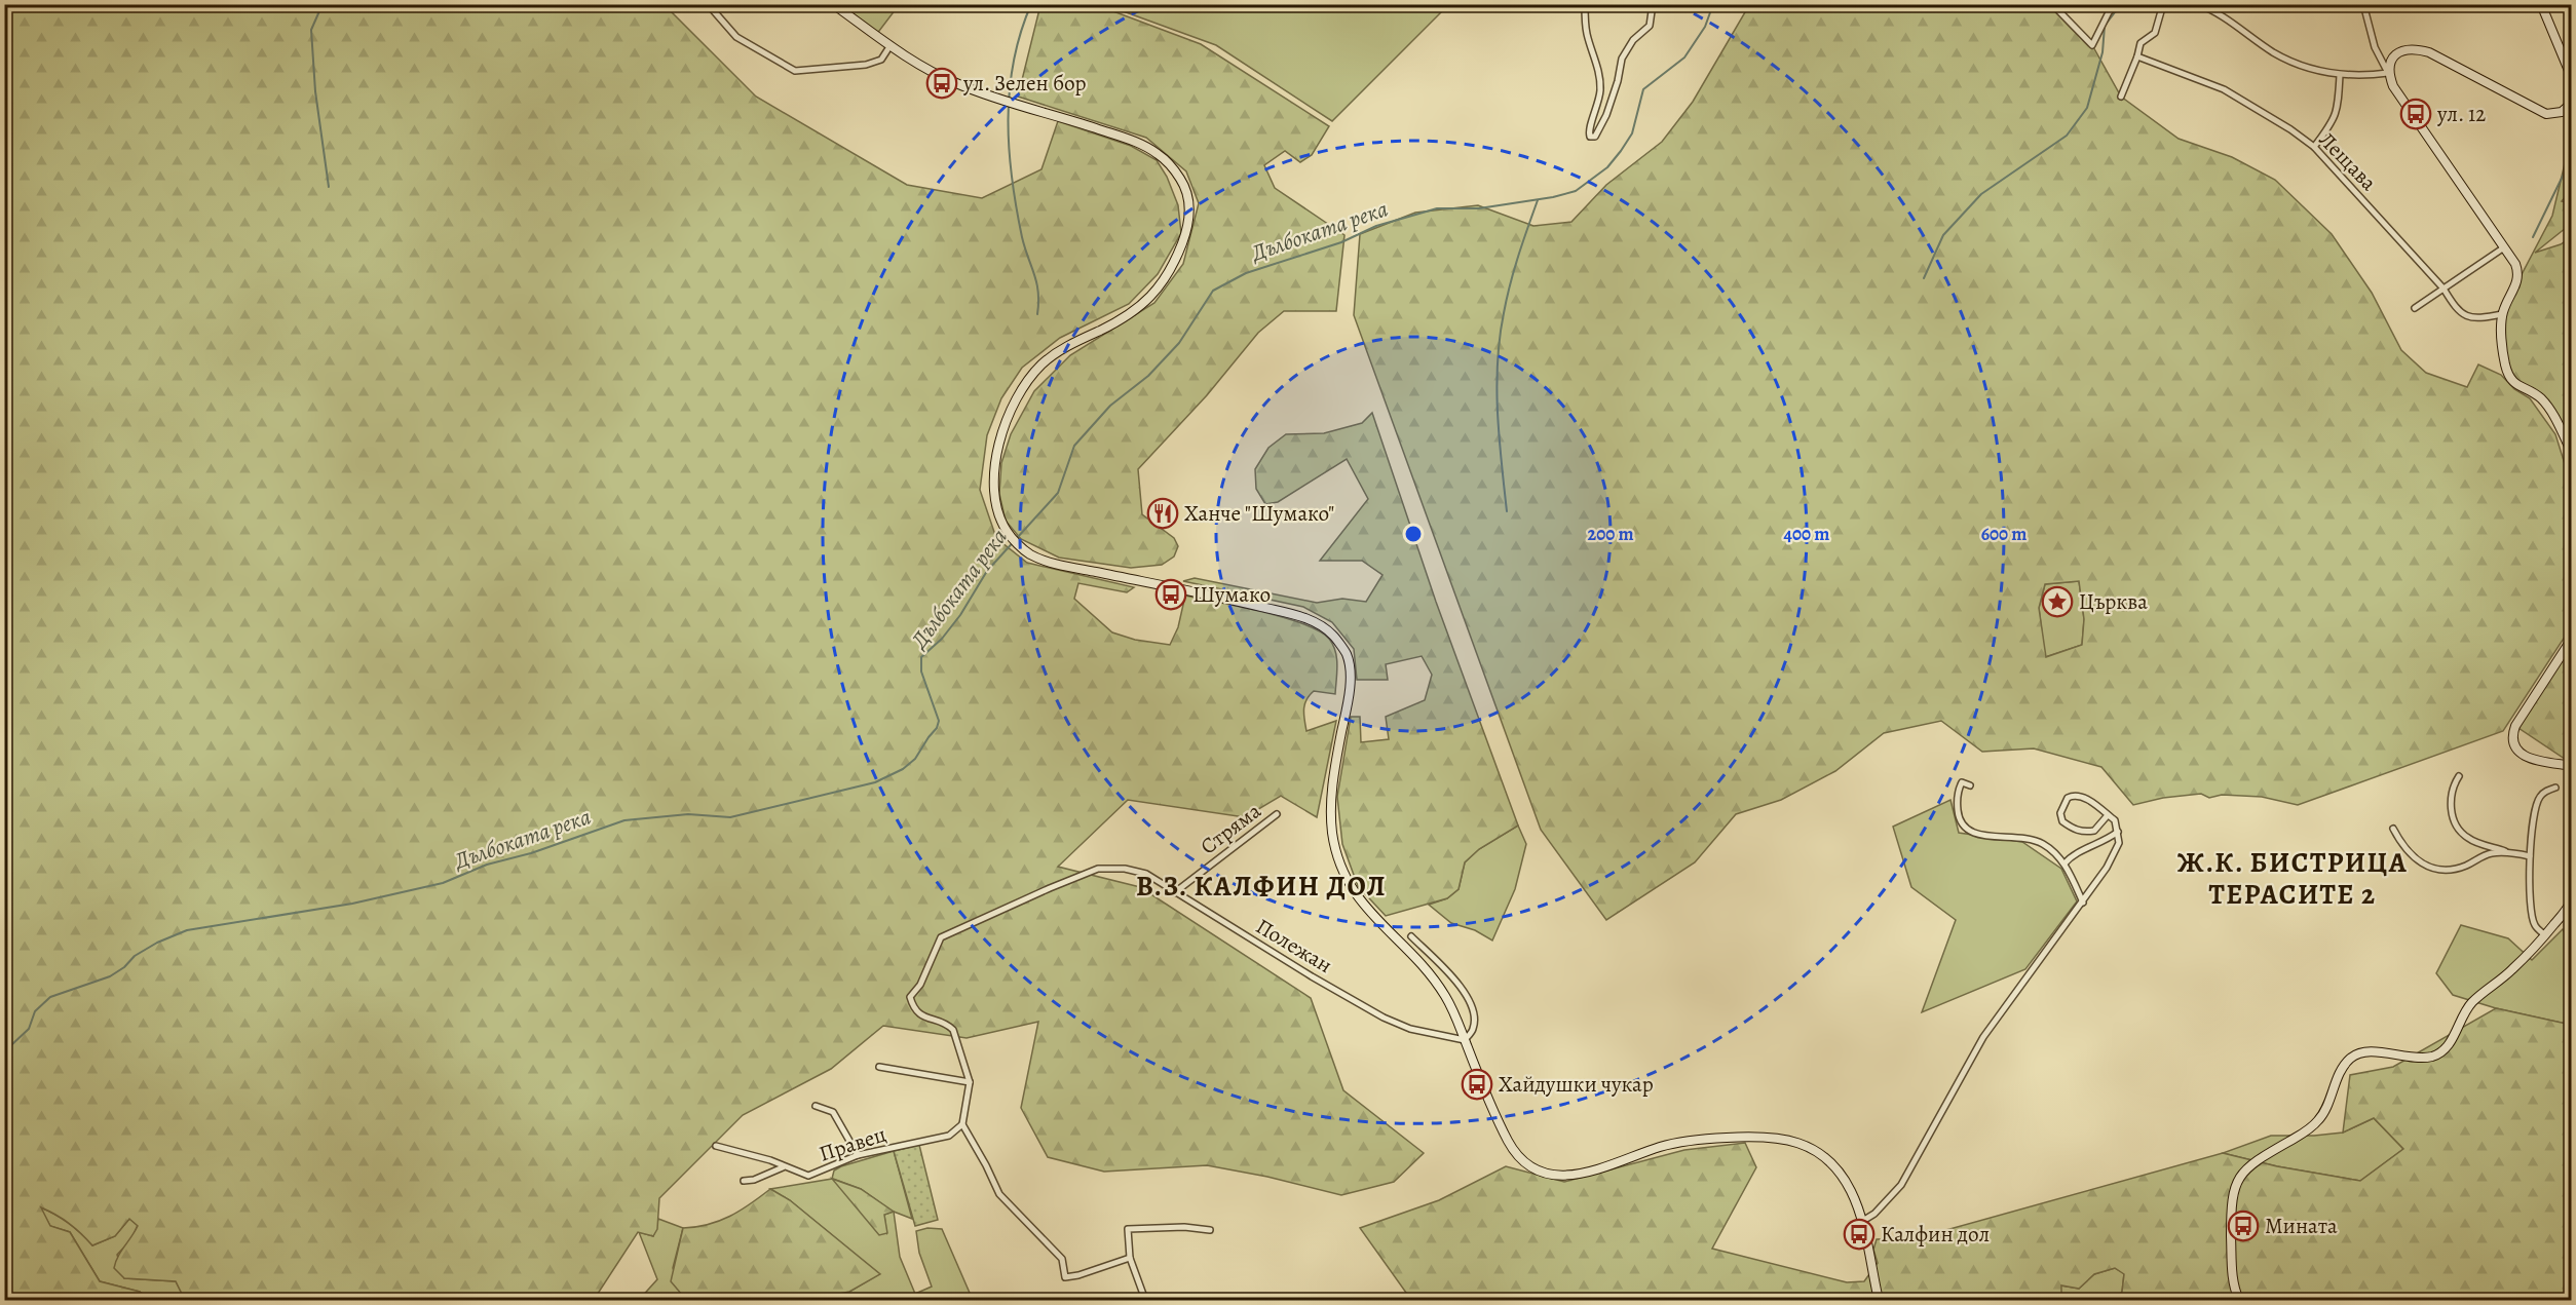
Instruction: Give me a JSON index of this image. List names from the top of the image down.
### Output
{
  "streets": {
    "street": [
      "Лещава",
      "Стряма",
      "Полежан",
      "Правец"
    ]
  },
  "crossings": [
    ["Стряма", "Полежан"]
  ],
  "districts": ["Ж.К. БИСТРИЦА ТЕРАСИТЕ 2", "В.З. КАЛФИН ДОЛ"],
  "water": ["Дълбоката река"],
  "places": {
    "bus stop": [
      "ул. Зелен бор",
      "ул. 12",
      "Шумако",
      "Хайдушки чукар",
      "Мината",
      "Калфин дол"
    ],
    "restaurant": ["Ханче \"Шумако\""],
    "place": ["Църква"]
  },
  "rings": ["200 m", "400 m", "600 m"]
}
